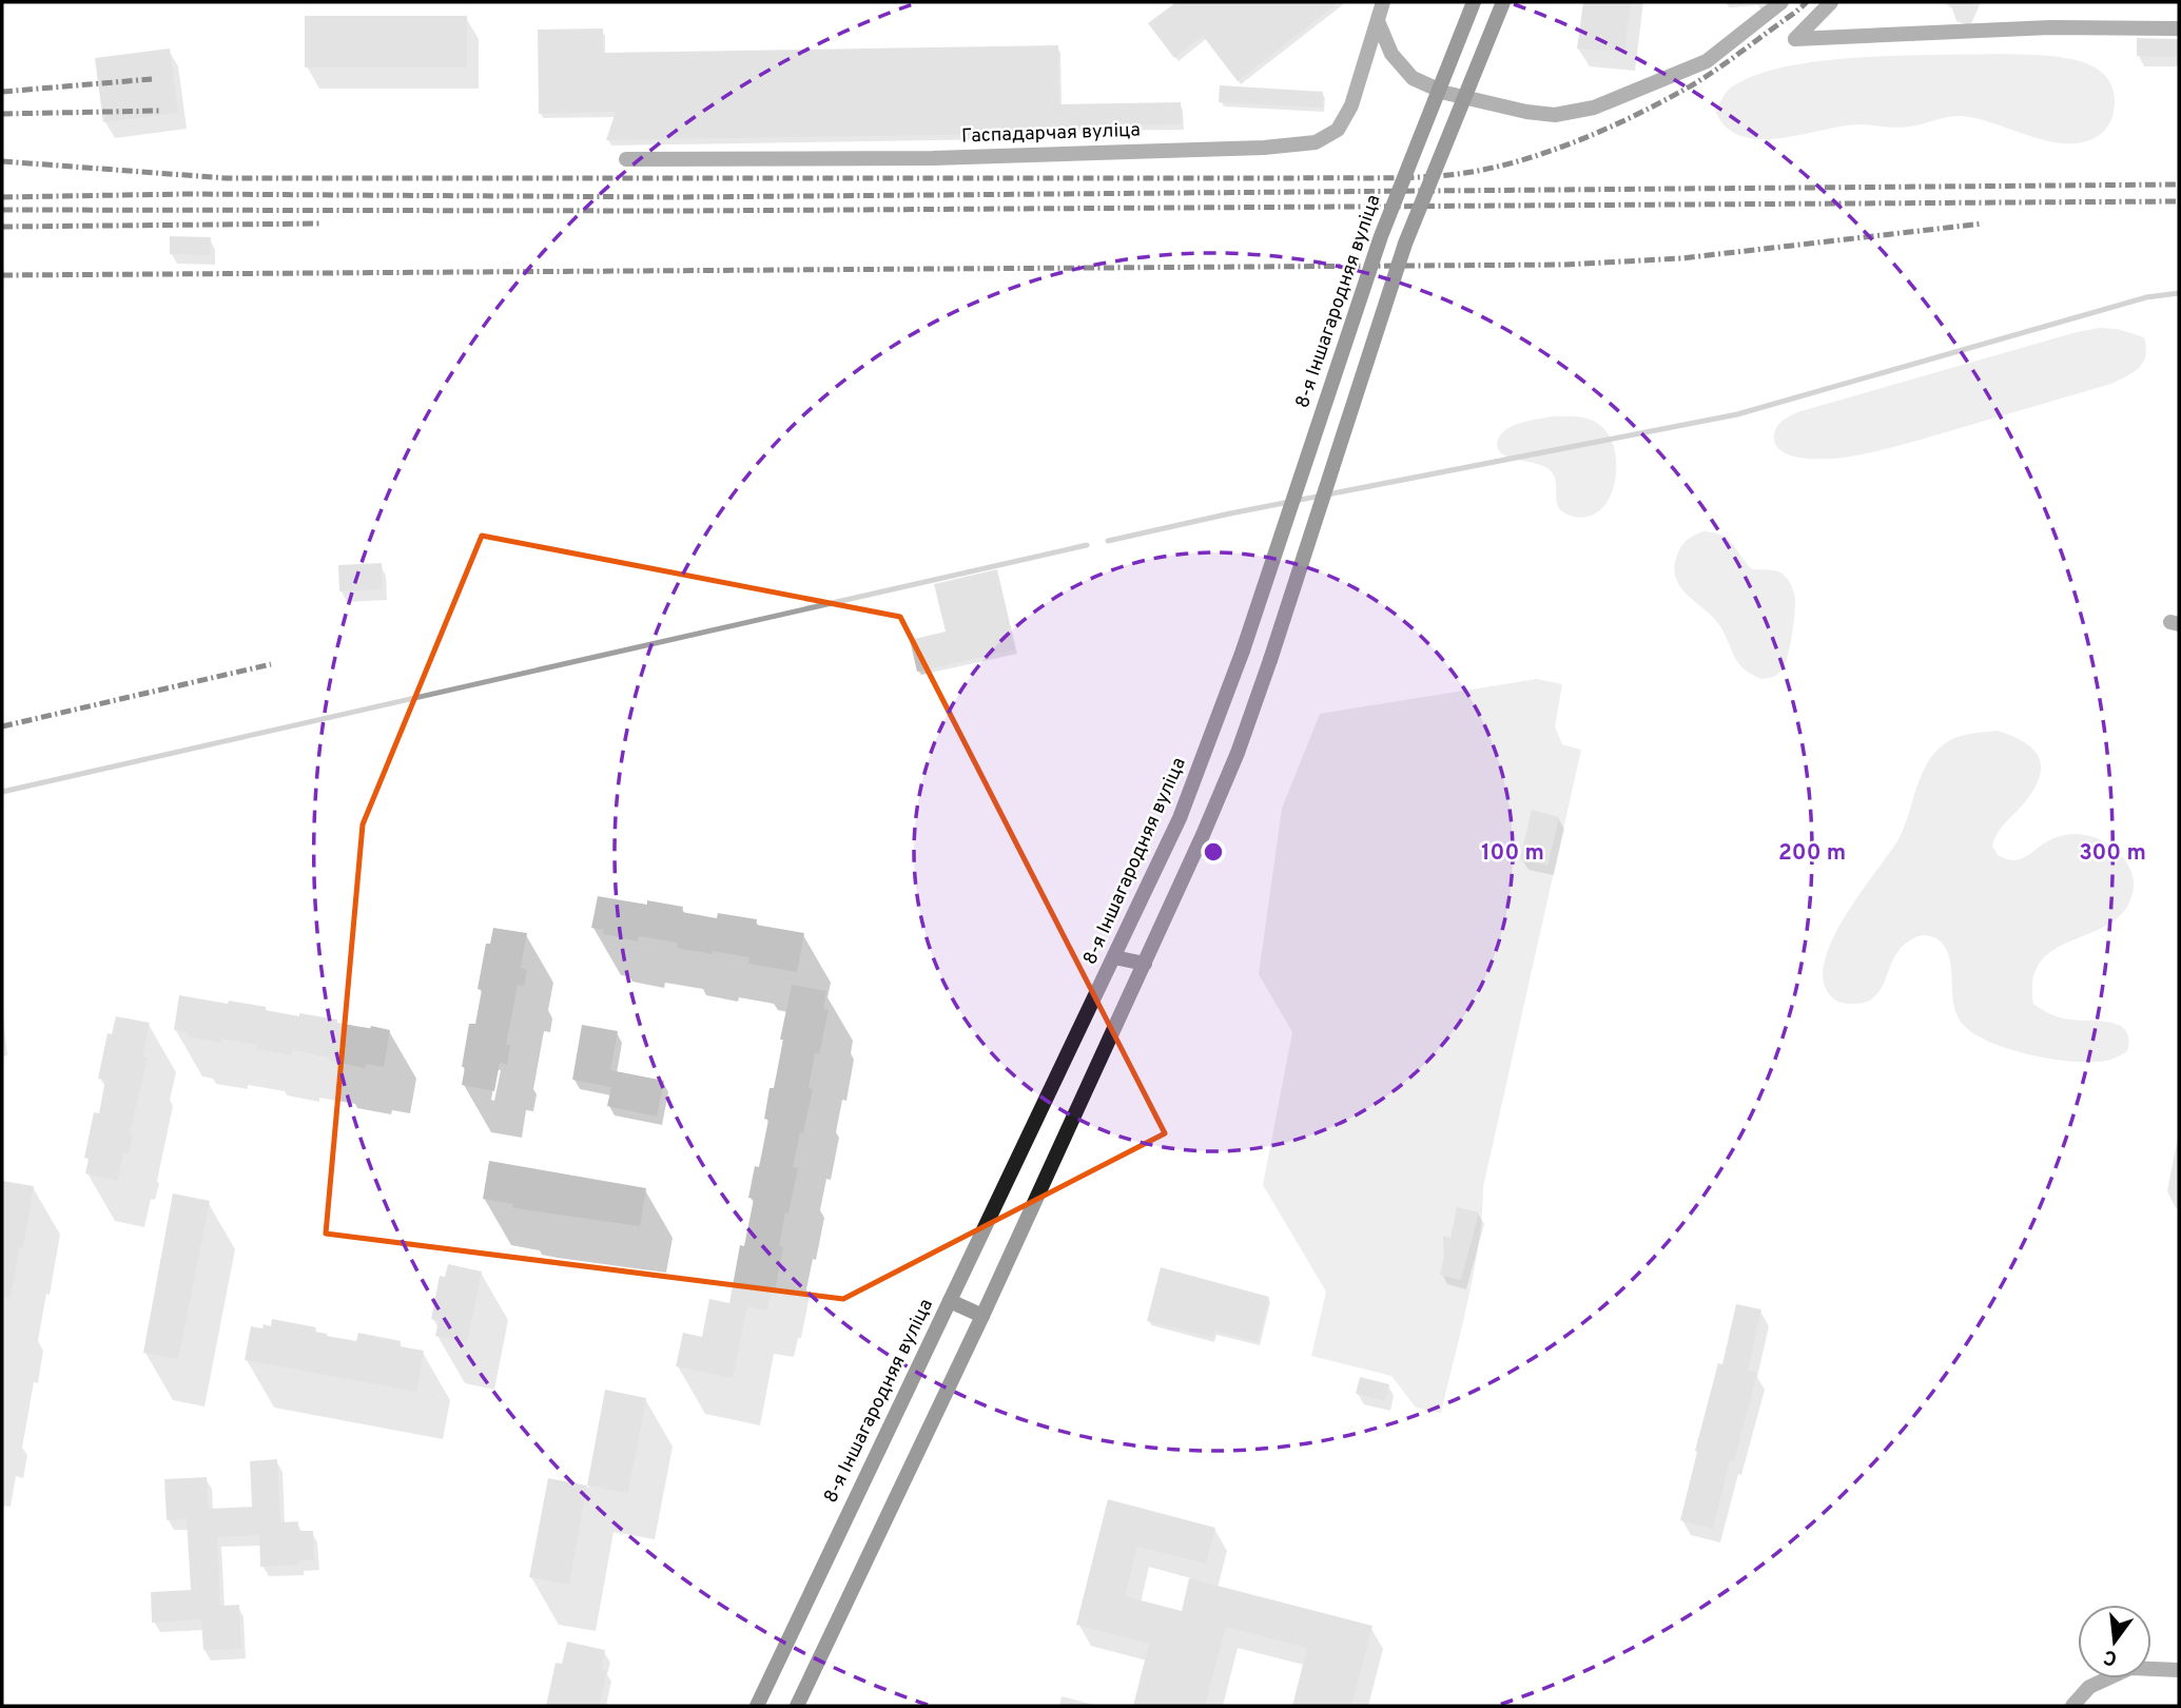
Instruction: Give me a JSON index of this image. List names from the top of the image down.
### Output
{
  "streets": {
    "main road": ["8-я Іншагародняя вуліца"],
    "street": ["Гаспадарчая вуліца"]
  },
  "north": "bottom",
  "rings": ["100 m", "200 m", "300 m"]
}
